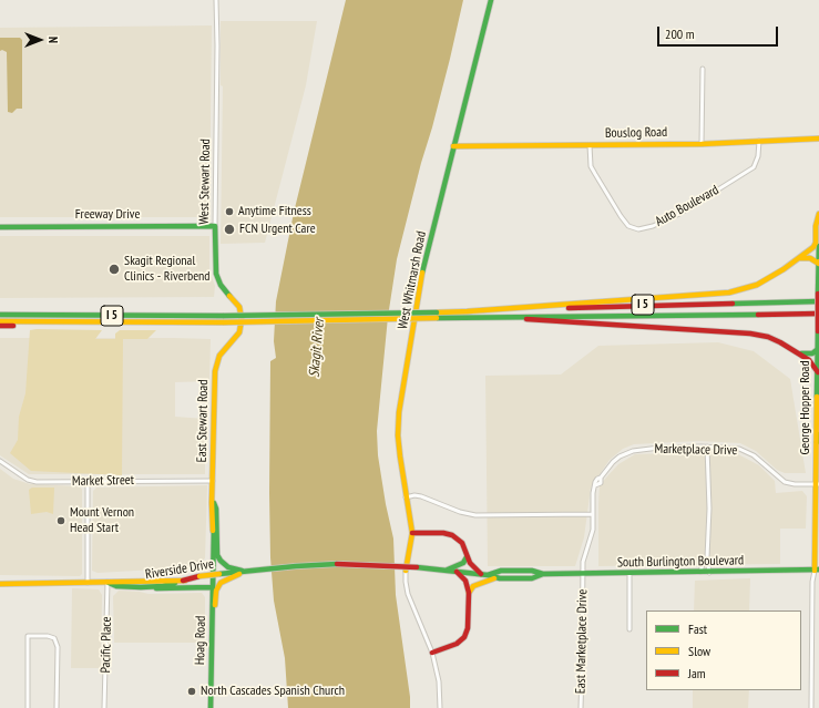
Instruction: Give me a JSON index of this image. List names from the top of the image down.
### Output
{
  "streets": {
    "main road": [
      "Bouslog Road",
      "West Stewart Road",
      "Freeway Drive",
      "West Whitmarsh Road",
      "I 5",
      "George Hopper Road",
      "East Stewart Road",
      "South Burlington Boulevard",
      "Riverside Drive",
      "Hoag Road"
    ],
    "street": [
      "Auto Boulevard",
      "Marketplace Drive",
      "Market Street",
      "East Marketplace Drive",
      "Pacific Place"
    ]
  },
  "crossings": [
    ["Bouslog Road", "Auto Boulevard"],
    ["Bouslog Road", "West Whitmarsh Road"],
    ["West Stewart Road", "Freeway Drive"],
    ["West Stewart Road", "East Stewart Road"],
    ["George Hopper Road", "Marketplace Drive"],
    ["George Hopper Road", "South Burlington Boulevard"],
    ["East Stewart Road", "Market Street"],
    ["East Stewart Road", "Hoag Road"],
    ["Marketplace Drive", "East Marketplace Drive"],
    ["South Burlington Boulevard", "Riverside Drive"],
    ["South Burlington Boulevard", "East Marketplace Drive"],
    ["Riverside Drive", "Pacific Place"]
  ],
  "water": ["Skagit River"],
  "places": [
    "Anytime Fitness",
    "FCN Urgent Care",
    "Skagit Regional Clinics - Riverbend",
    "Mount Vernon Head Start",
    "North Cascades Spanish Church"
  ],
  "legend": ["Fast", "Slow", "Jam"],
  "scale_bar": "200 m",
  "north": "right"
}
